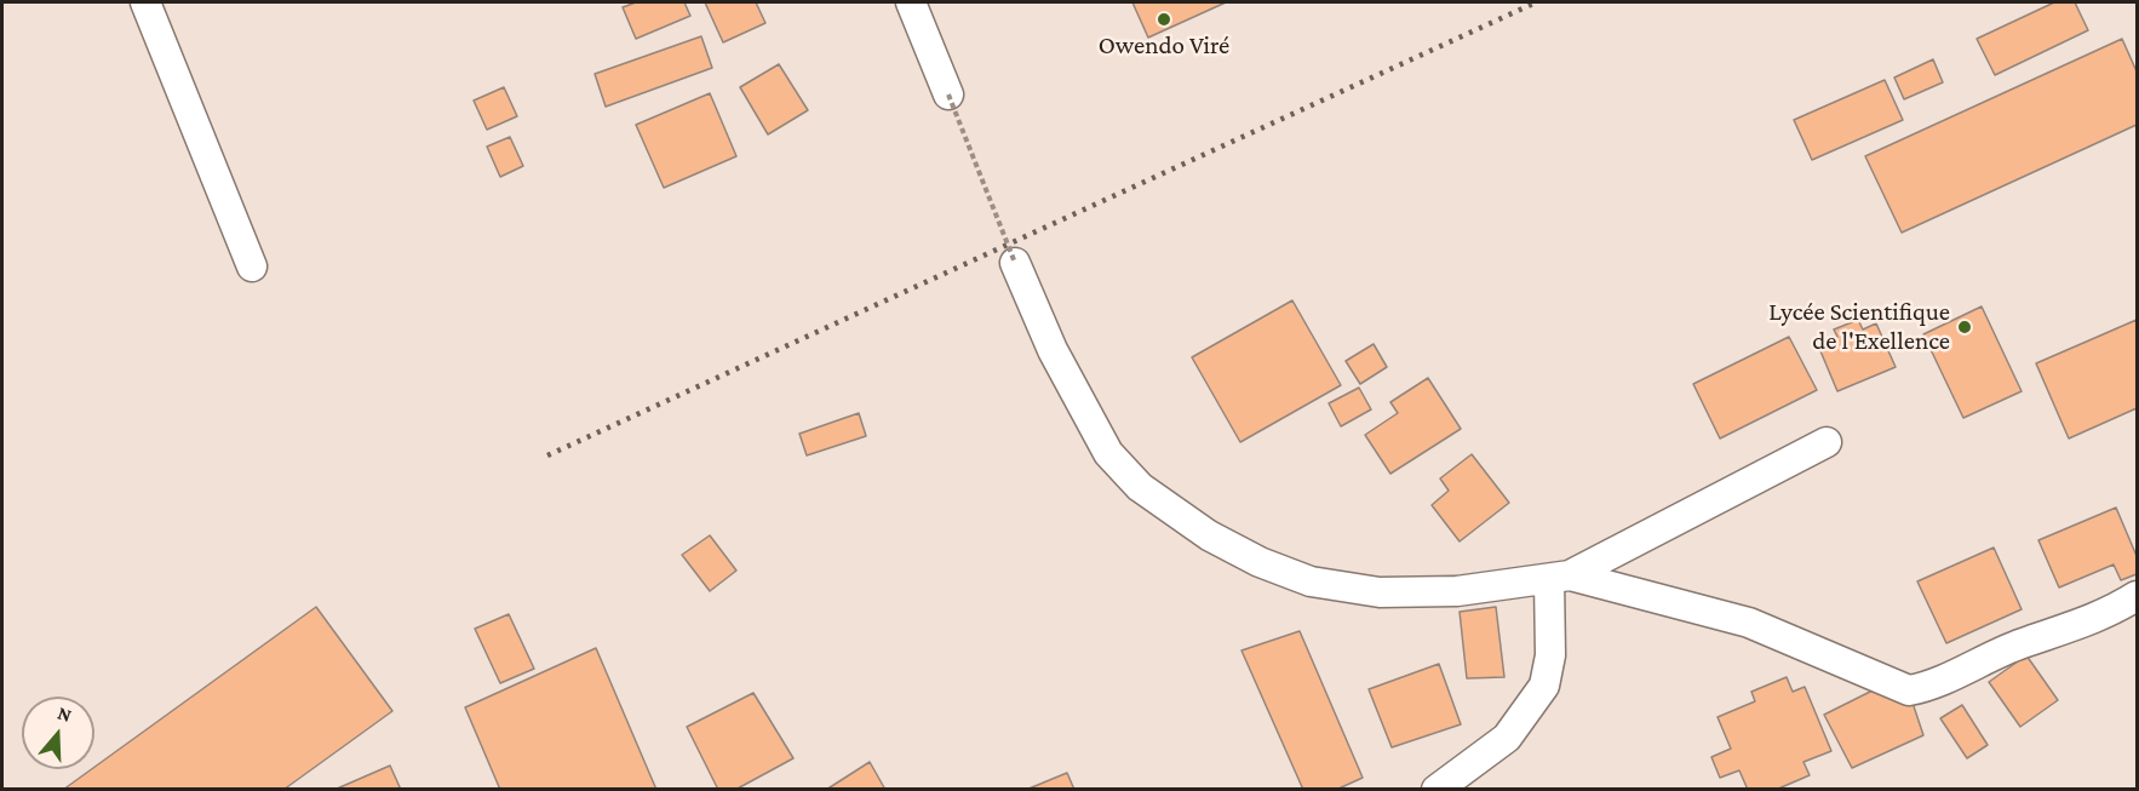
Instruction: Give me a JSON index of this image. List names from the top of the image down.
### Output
{
  "places": ["Owendo Viré", "Lycée Scientifique de l'Exellence"],
  "north": "top"
}
